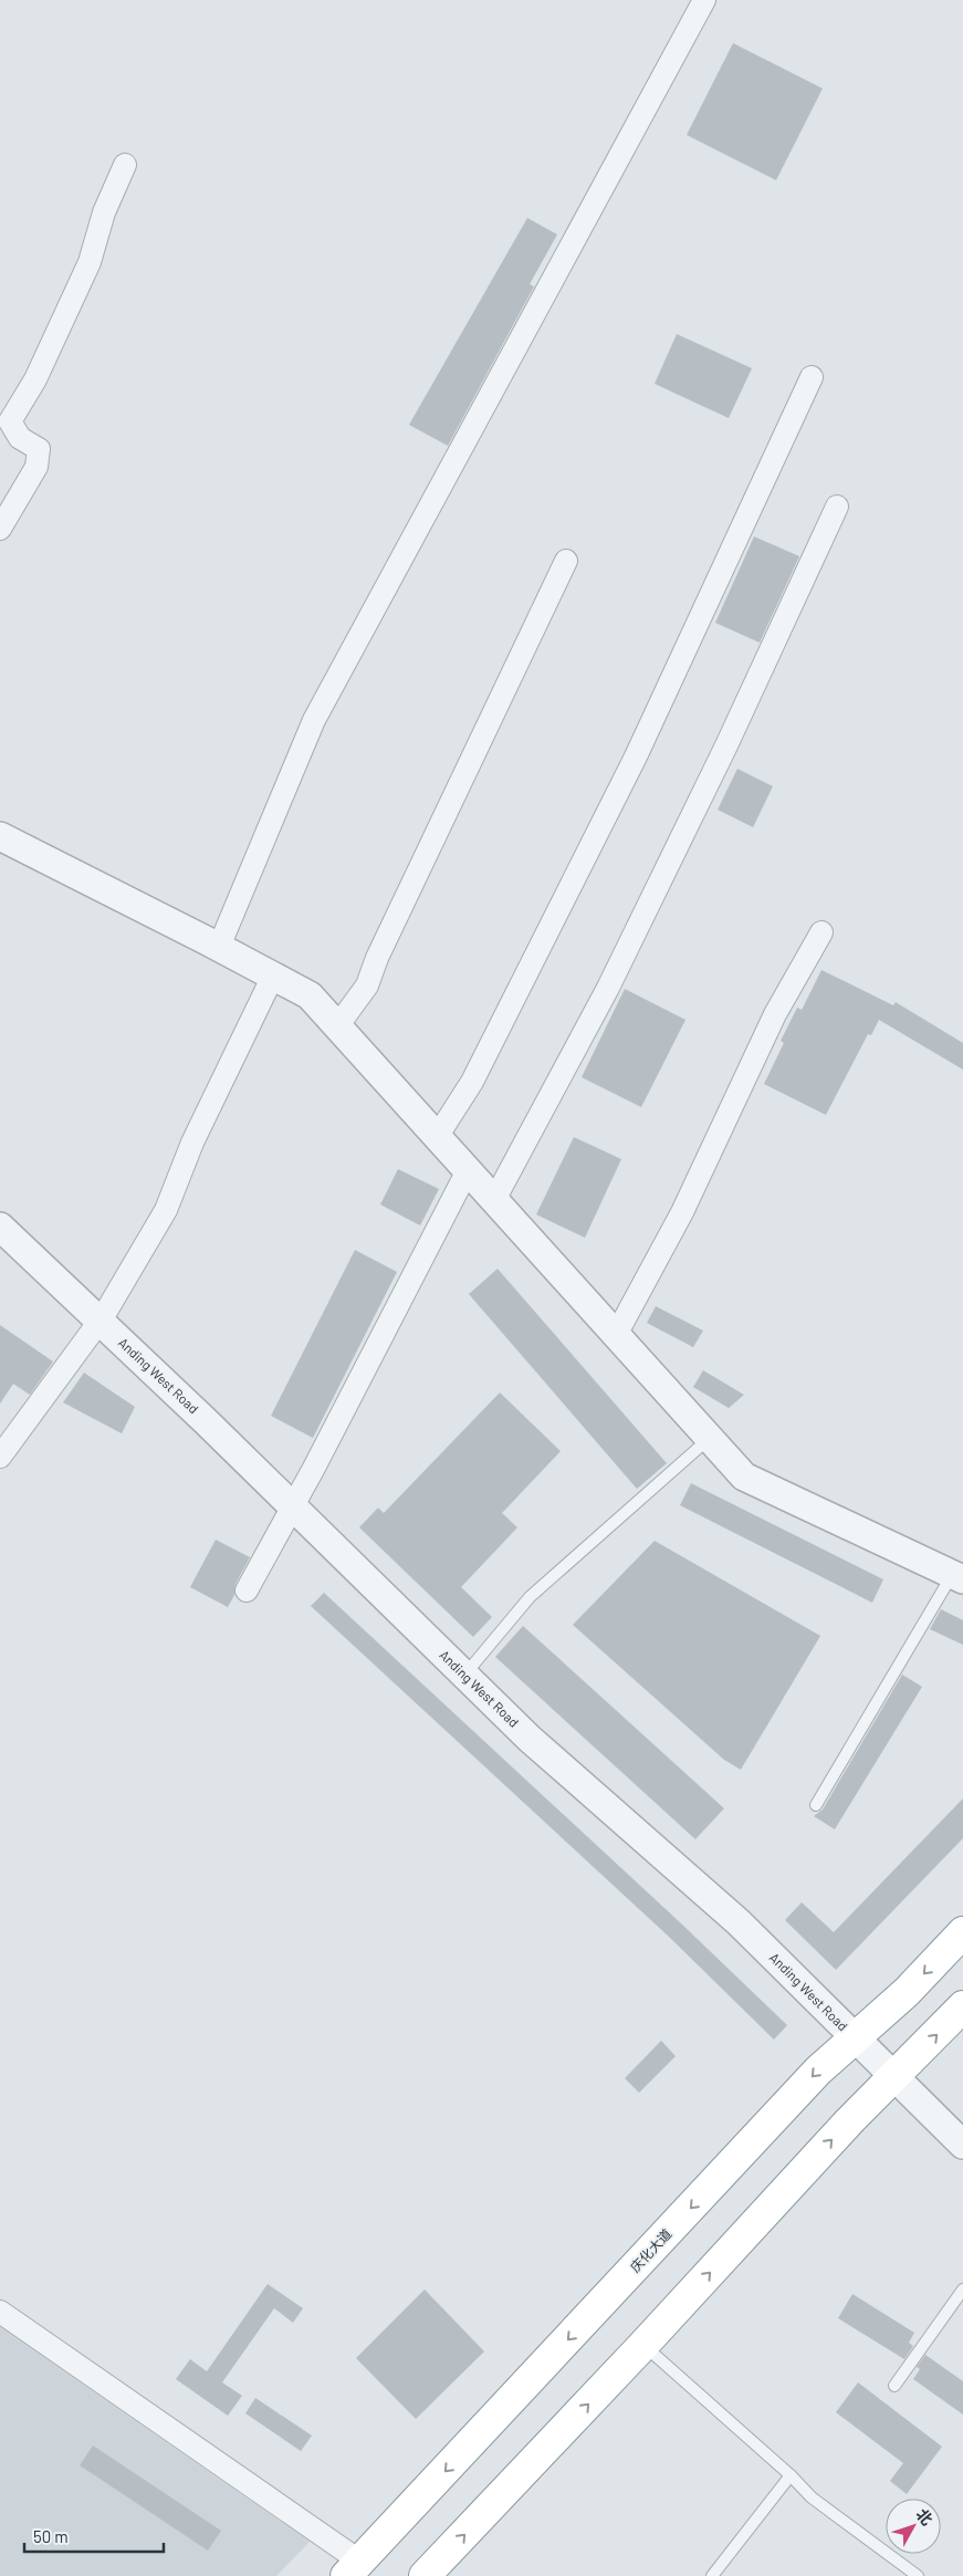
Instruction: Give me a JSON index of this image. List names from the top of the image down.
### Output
{
  "streets": {
    "highway": ["庆化大道"],
    "street": ["Anding West Road"]
  },
  "crossings": [
    ["Anding West Road", "庆化大道"]
  ],
  "scale_bar": "50 m",
  "north": "top right"
}
